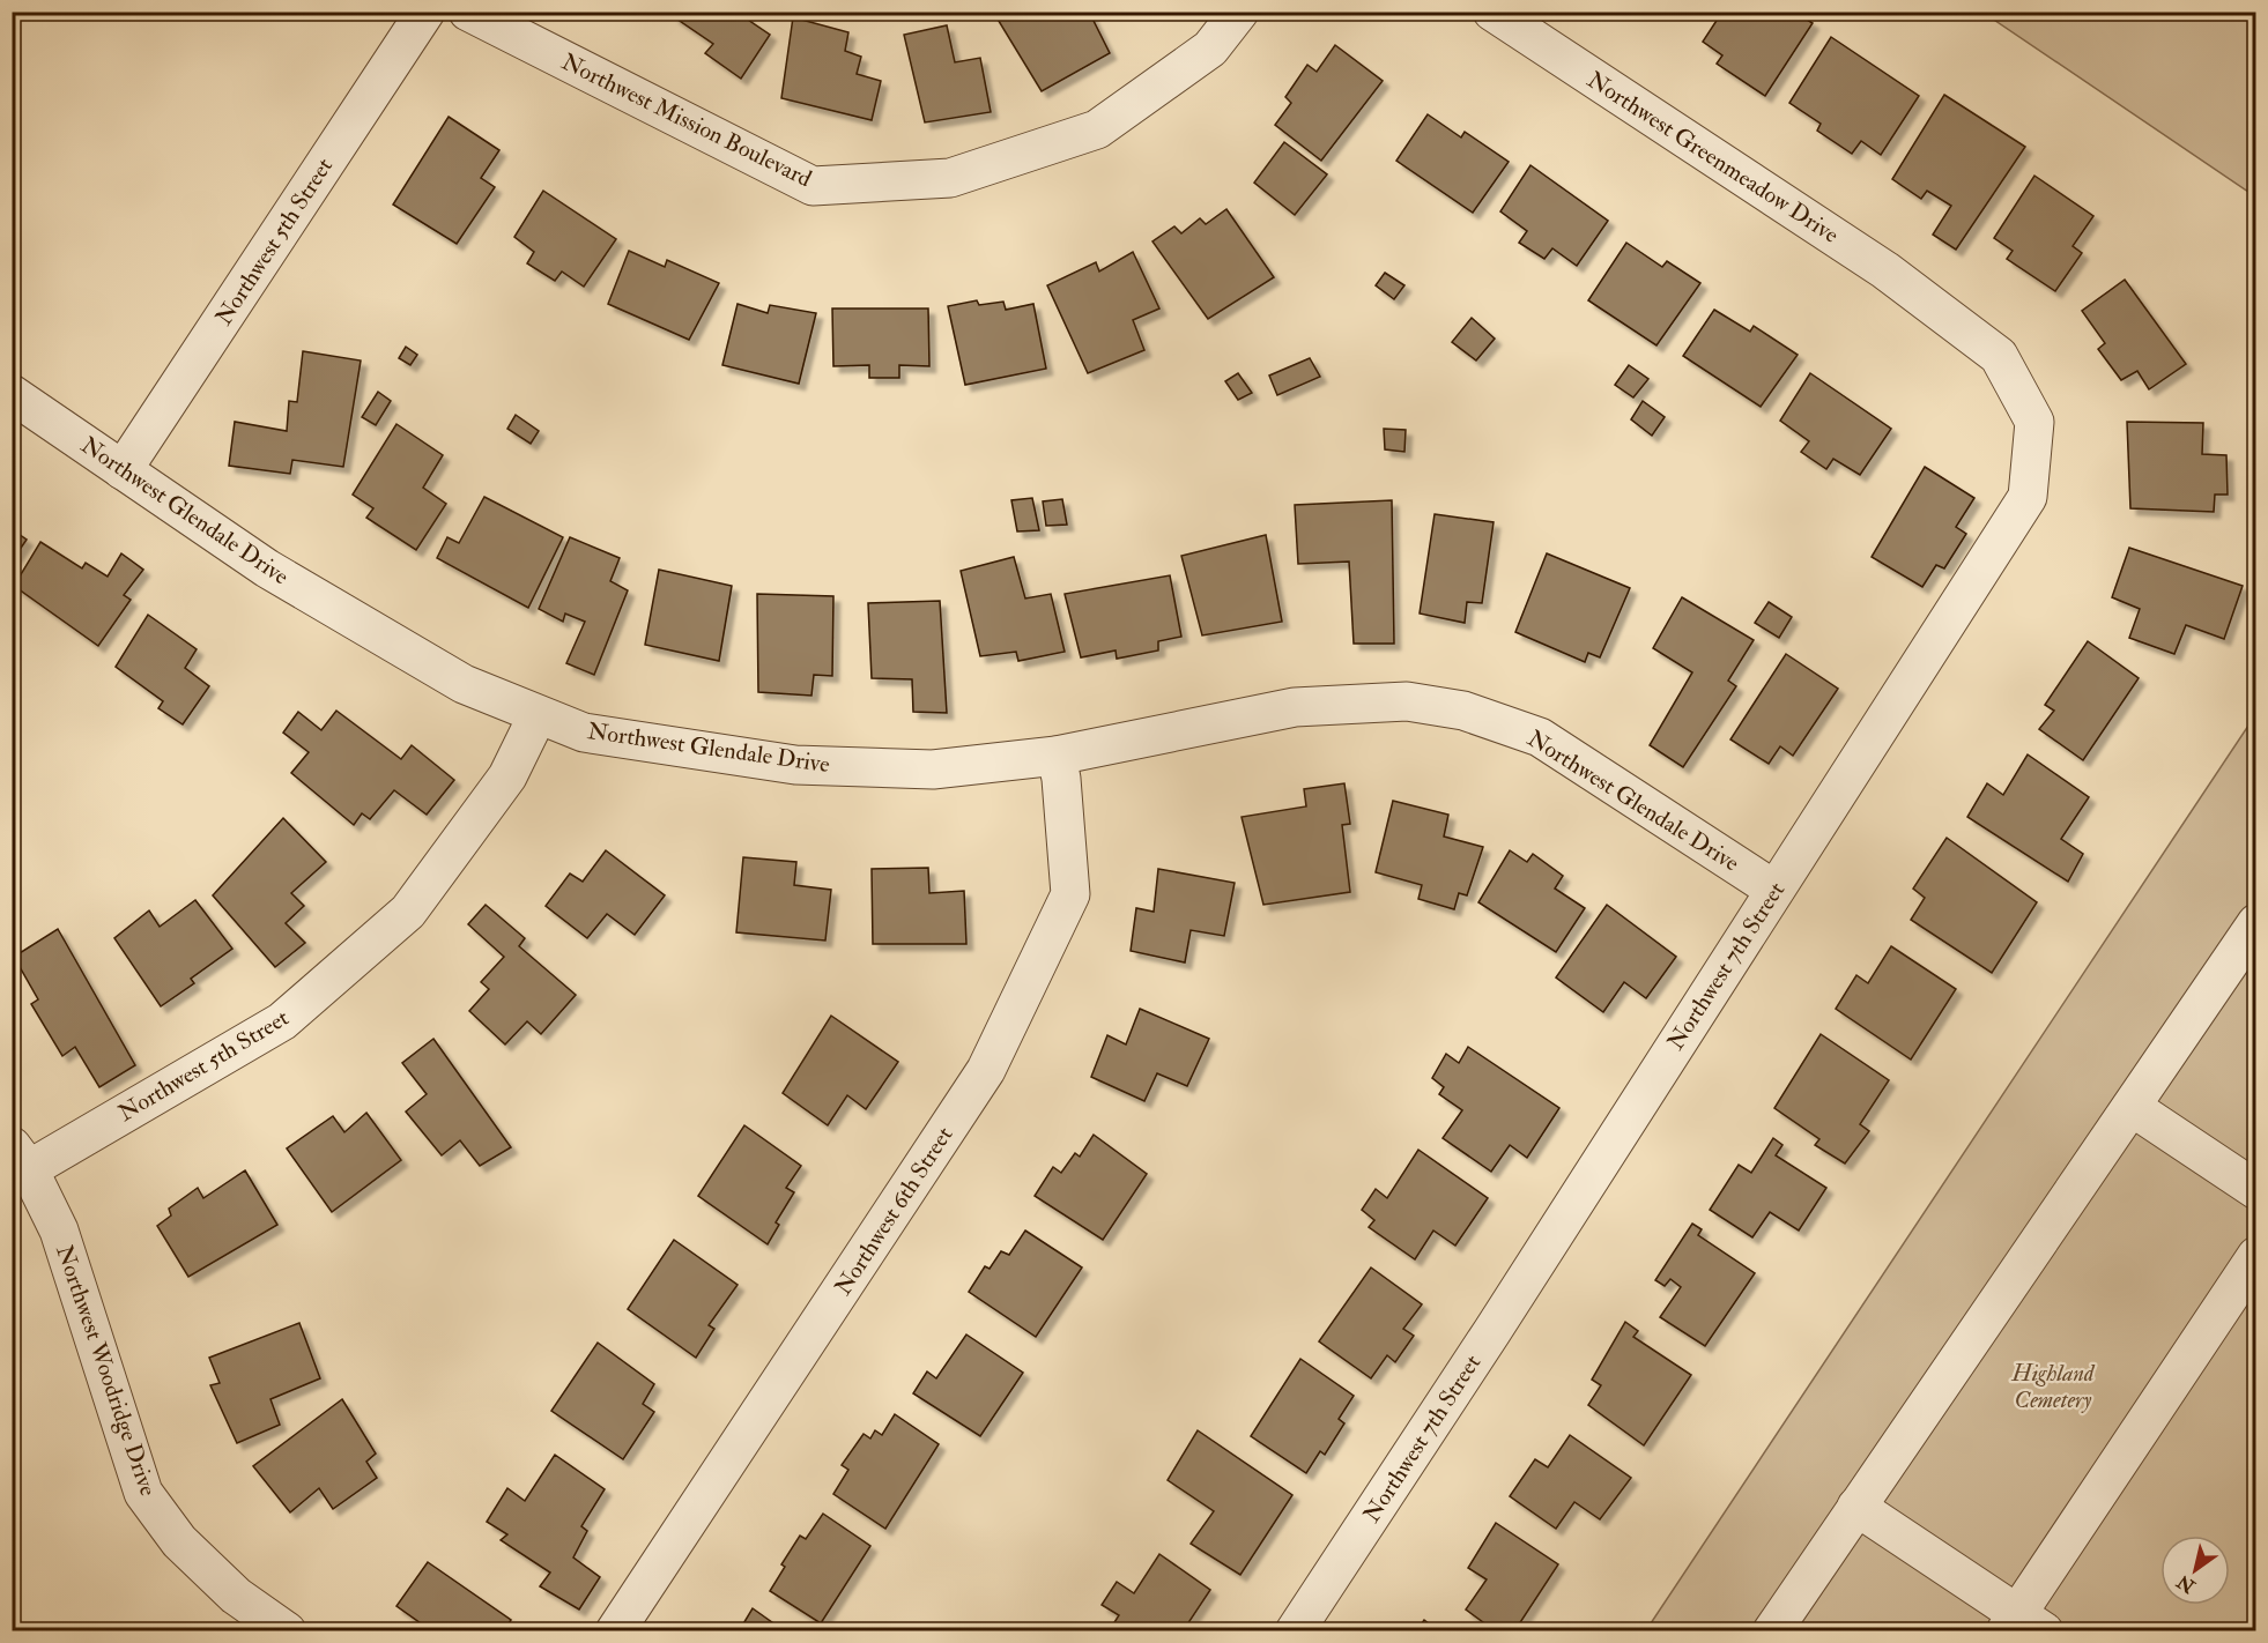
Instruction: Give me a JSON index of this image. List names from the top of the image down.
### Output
{
  "streets": {
    "street": [
      "Northwest Mission Boulevard",
      "Northwest Greenmeadow Drive",
      "Northwest 5th Street",
      "Northwest Glendale Drive",
      "Northwest 7th Street",
      "Northwest 6th Street",
      "Northwest Woodridge Drive"
    ]
  },
  "crossings": [
    ["Northwest Greenmeadow Drive", "Northwest 7th Street"],
    ["Northwest 5th Street", "Northwest Glendale Drive"],
    ["Northwest 5th Street", "Northwest Woodridge Drive"],
    ["Northwest Glendale Drive", "Northwest 7th Street"],
    ["Northwest Glendale Drive", "Northwest 6th Street"]
  ],
  "parks": ["Highland Cemetery"],
  "north": "bottom left"
}
